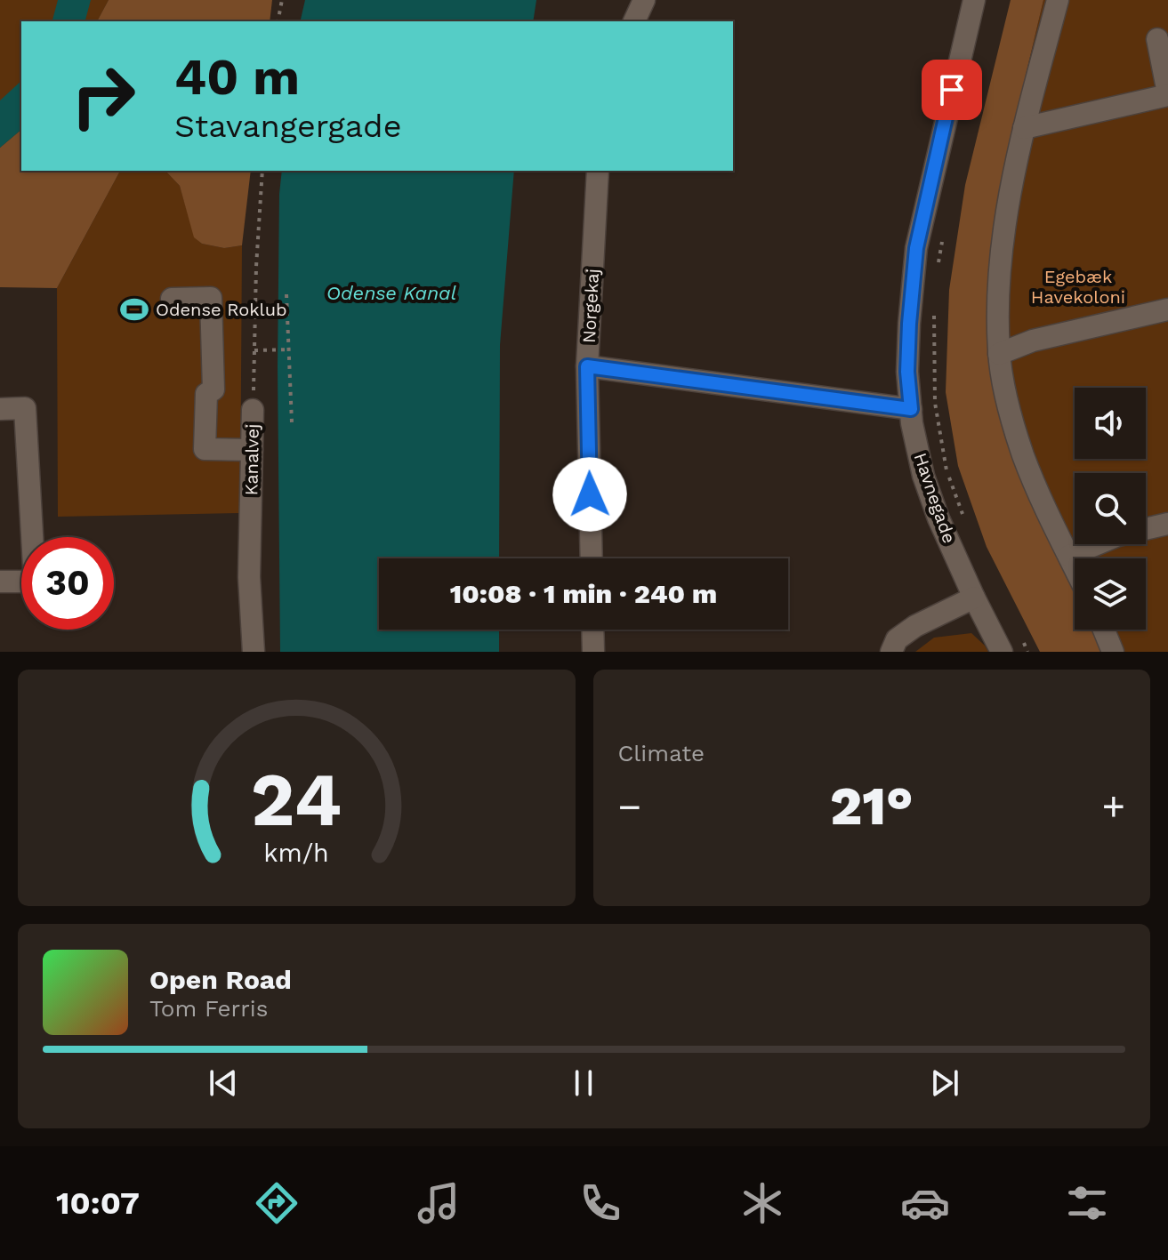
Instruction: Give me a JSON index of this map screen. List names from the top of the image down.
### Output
{
  "streets": {
    "street": ["Norgekaj", "Kanalvej", "Havnegade"]
  },
  "water": ["Odense Kanal"],
  "parks": ["Egebæk Havekoloni"],
  "places": {
    "sports": ["Odense Roklub"]
  },
  "page": {
    "turn": ["40 m", "Stavangergade"],
    "limit": "30",
    "trip": "10:08 · 1 min · 240 m",
    "tile": "Climate",
    "heat": ["−", "21°", "+"],
    "song": ["Open Road", "Tom Ferris"],
    "tabs": "10:07",
    "gauge": ["24", "km/h"]
  }
}
